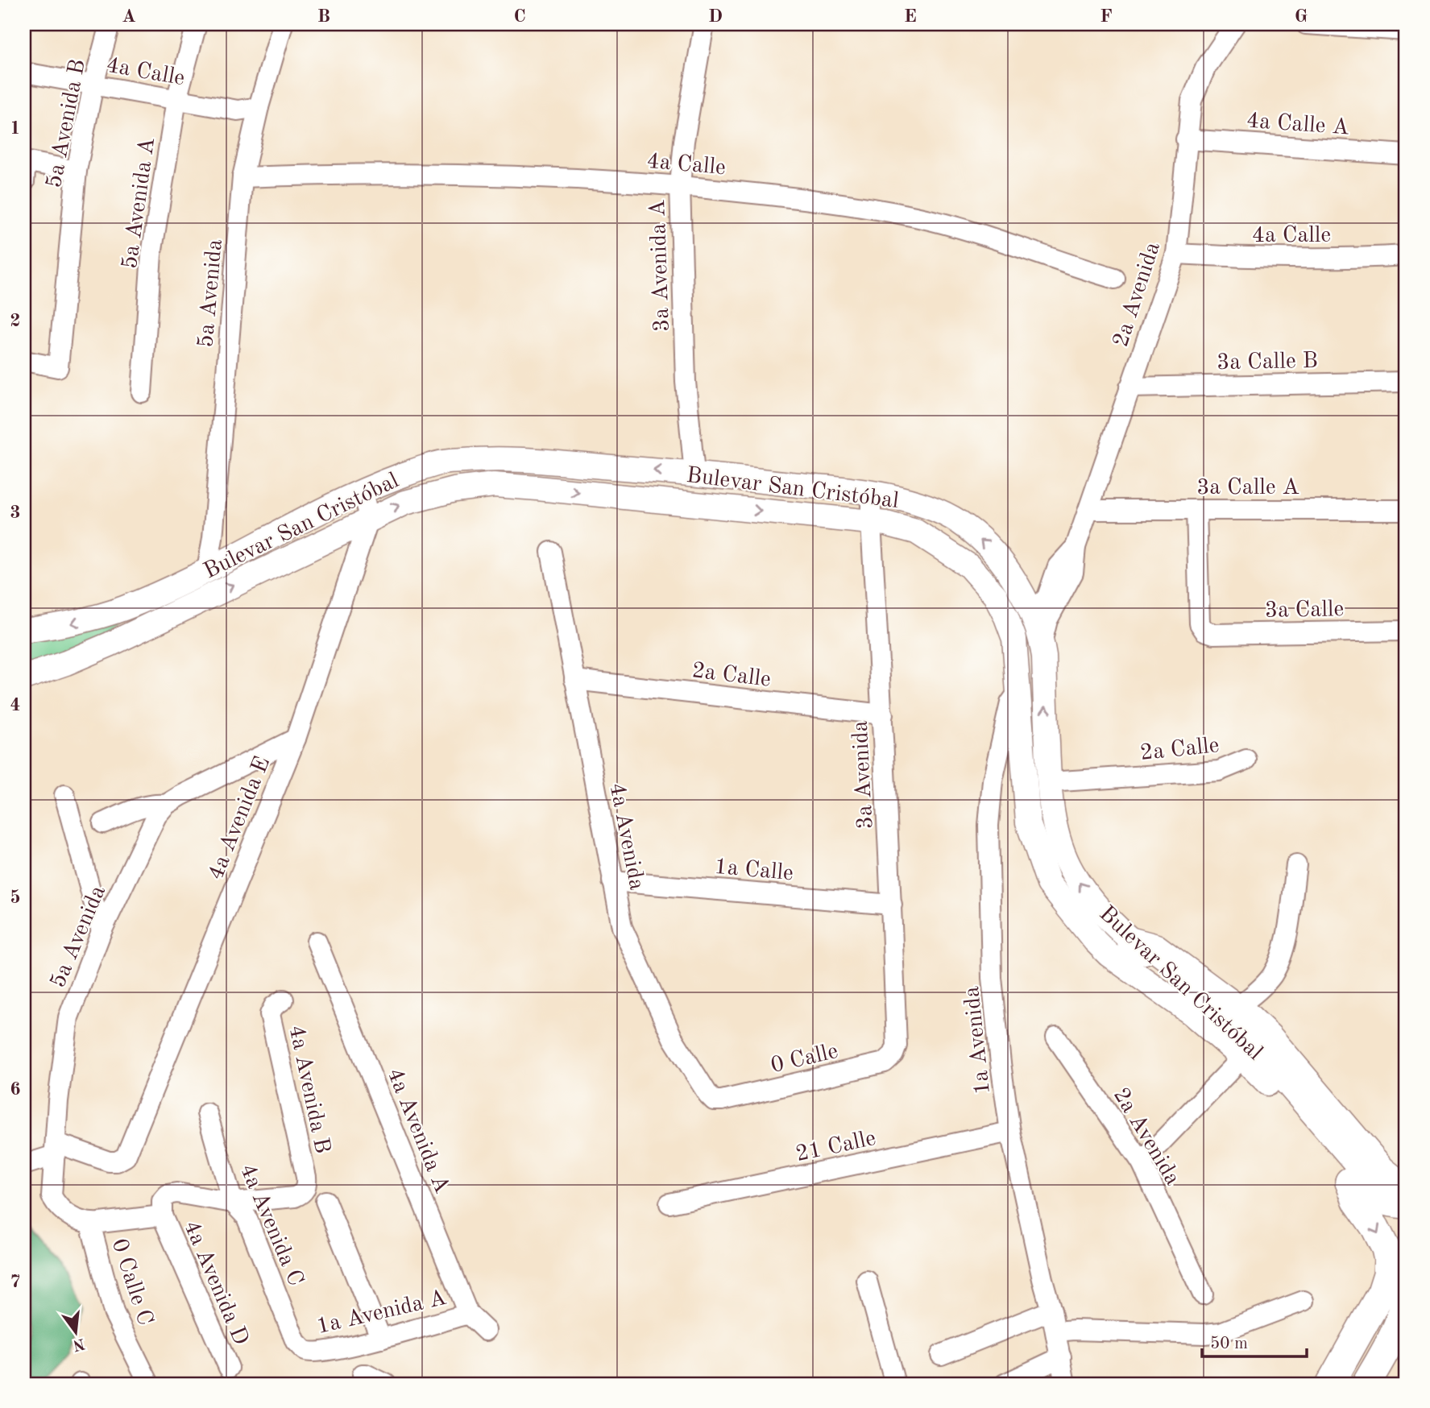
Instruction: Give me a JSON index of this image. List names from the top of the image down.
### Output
{
  "streets": {
    "main road": ["Bulevar San Cristóbal"],
    "street": [
      "4a Calle",
      "4a Calle A",
      "5a Avenida B",
      "5a Avenida A",
      "3a Avenida A",
      "5a Avenida",
      "2a Avenida",
      "3a Calle B",
      "3a Calle A",
      "3a Calle",
      "2a Calle",
      "3a Avenida",
      "4a Avenida E",
      "4a Avenida",
      "1a Calle",
      "1a Avenida",
      "0 Calle",
      "4a Avenida B",
      "4a Avenida A",
      "21 Calle",
      "4a Avenida C",
      "0 Calle C",
      "4a Avenida D",
      "1a Avenida A"
    ]
  },
  "crossings": [
    ["4a Calle", "5a Avenida B"],
    ["4a Calle", "5a Avenida A"],
    ["4a Calle", "3a Avenida A"],
    ["4a Calle", "5a Avenida"],
    ["4a Calle", "2a Avenida"],
    ["4a Calle A", "2a Avenida"],
    ["3a Avenida A", "Bulevar San Cristóbal"],
    ["5a Avenida", "Bulevar San Cristóbal"],
    ["5a Avenida", "4a Avenida E"],
    ["5a Avenida", "0 Calle C"],
    ["2a Avenida", "3a Calle B"],
    ["2a Avenida", "3a Calle A"],
    ["2a Avenida", "Bulevar San Cristóbal"],
    ["3a Calle A", "3a Calle"],
    ["Bulevar San Cristóbal", "2a Calle"],
    ["Bulevar San Cristóbal", "3a Avenida"],
    ["Bulevar San Cristóbal", "4a Avenida E"],
    ["Bulevar San Cristóbal", "1a Avenida"],
    ["2a Calle", "3a Avenida"],
    ["2a Calle", "4a Avenida"],
    ["3a Avenida", "1a Calle"],
    ["3a Avenida", "0 Calle"],
    ["4a Avenida", "1a Calle"],
    ["4a Avenida", "0 Calle"],
    ["1a Avenida", "21 Calle"],
    ["4a Avenida B", "4a Avenida C"],
    ["4a Avenida A", "1a Avenida A"],
    ["4a Avenida C", "1a Avenida A"]
  ],
  "scale_bar": "50 m",
  "north": "bottom",
  "grid": {
    "columns": [
      "A",
      "B",
      "C",
      "D",
      "E",
      "F",
      "G"
    ],
    "rows": [
      "1",
      "2",
      "3",
      "4",
      "5",
      "6",
      "7"
    ]
  }
}
